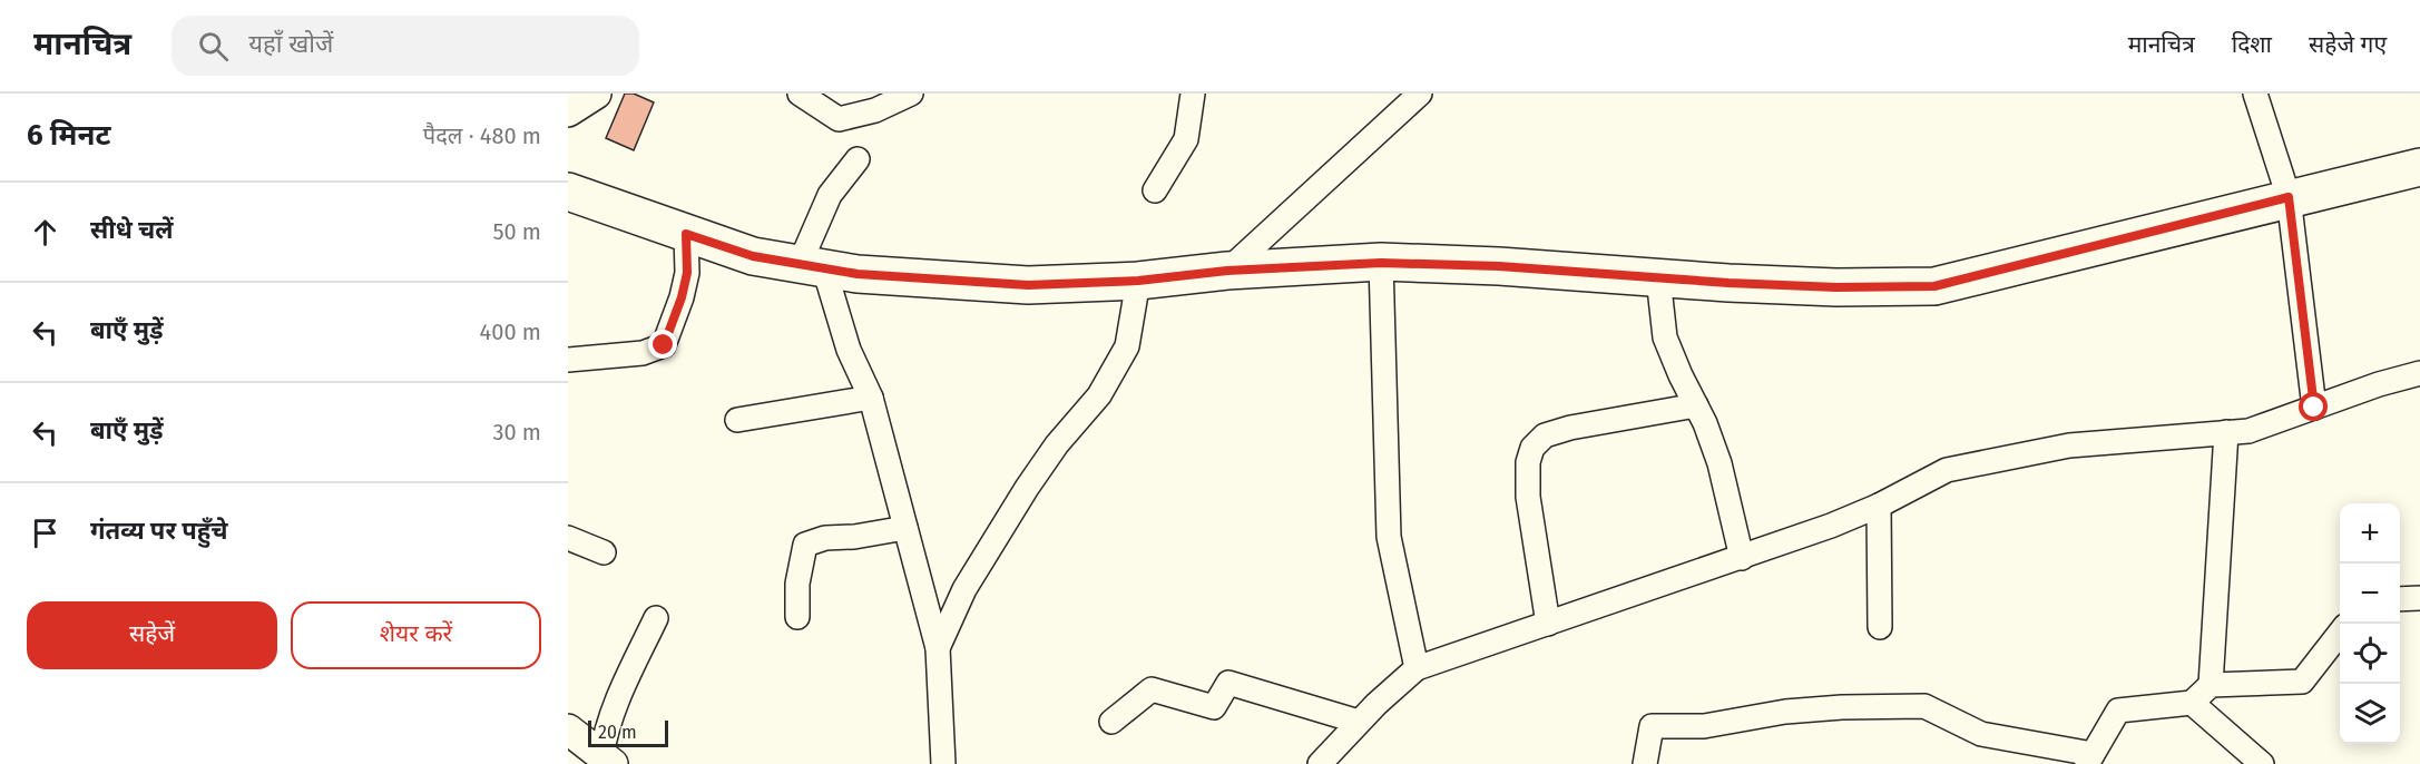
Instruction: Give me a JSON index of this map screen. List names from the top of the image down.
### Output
{
  "scale_bar": "20 m",
  "page": {
    "header": "मानचित्र",
    "search": "यहाँ खोजें",
    "nav": ["मानचित्र", "दिशा", "सहेजे गए"],
    "heading": ["6 मिनट", "पैदल · 480 m"],
    "list": [
      ["सीधे चलें", "50 m"],
      ["बाएँ मुड़ें", "400 m"],
      ["बाएँ मुड़ें", "30 m"],
      "गंतव्य पर पहुँचे"
    ],
    "map_buttons": ["+", "−"],
    "buttons": ["सहेजें", "शेयर करें"],
    "scale": "20 m"
  }
}
